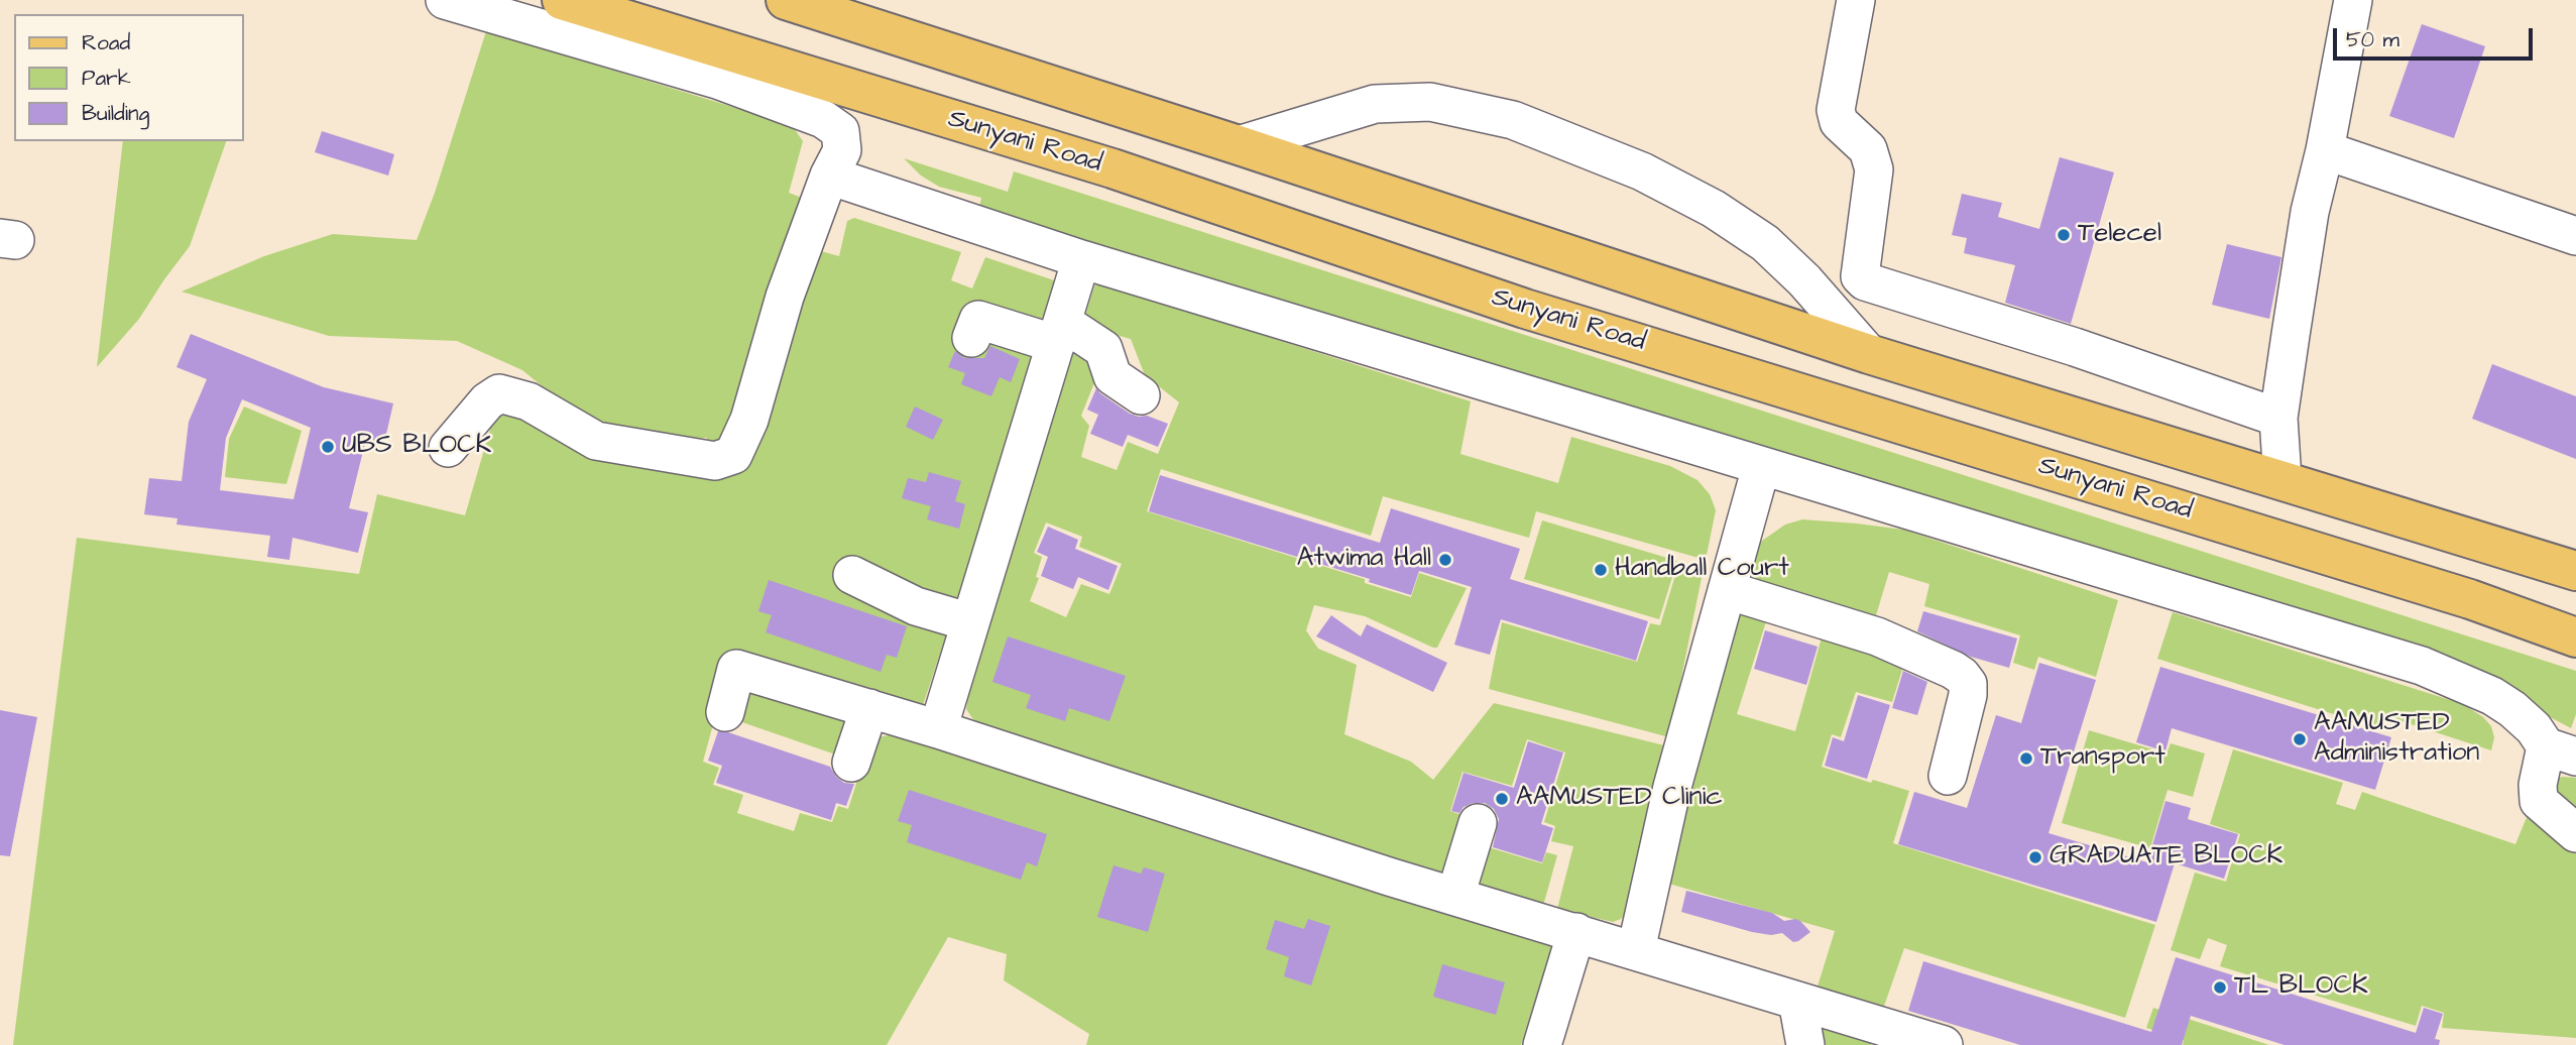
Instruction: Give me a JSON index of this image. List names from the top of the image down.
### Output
{
  "streets": {
    "main road": ["Sunyani Road"]
  },
  "places": [
    "Telecel",
    "UBS BLOCK",
    "Atwima Hall",
    "Handball Court",
    "AAMUSTED Administration",
    "Transport",
    "AAMUSTED Clinic",
    "GRADUATE BLOCK",
    "TL BLOCK"
  ],
  "legend": ["Road", "Park", "Building"],
  "scale_bar": "50 m"
}
